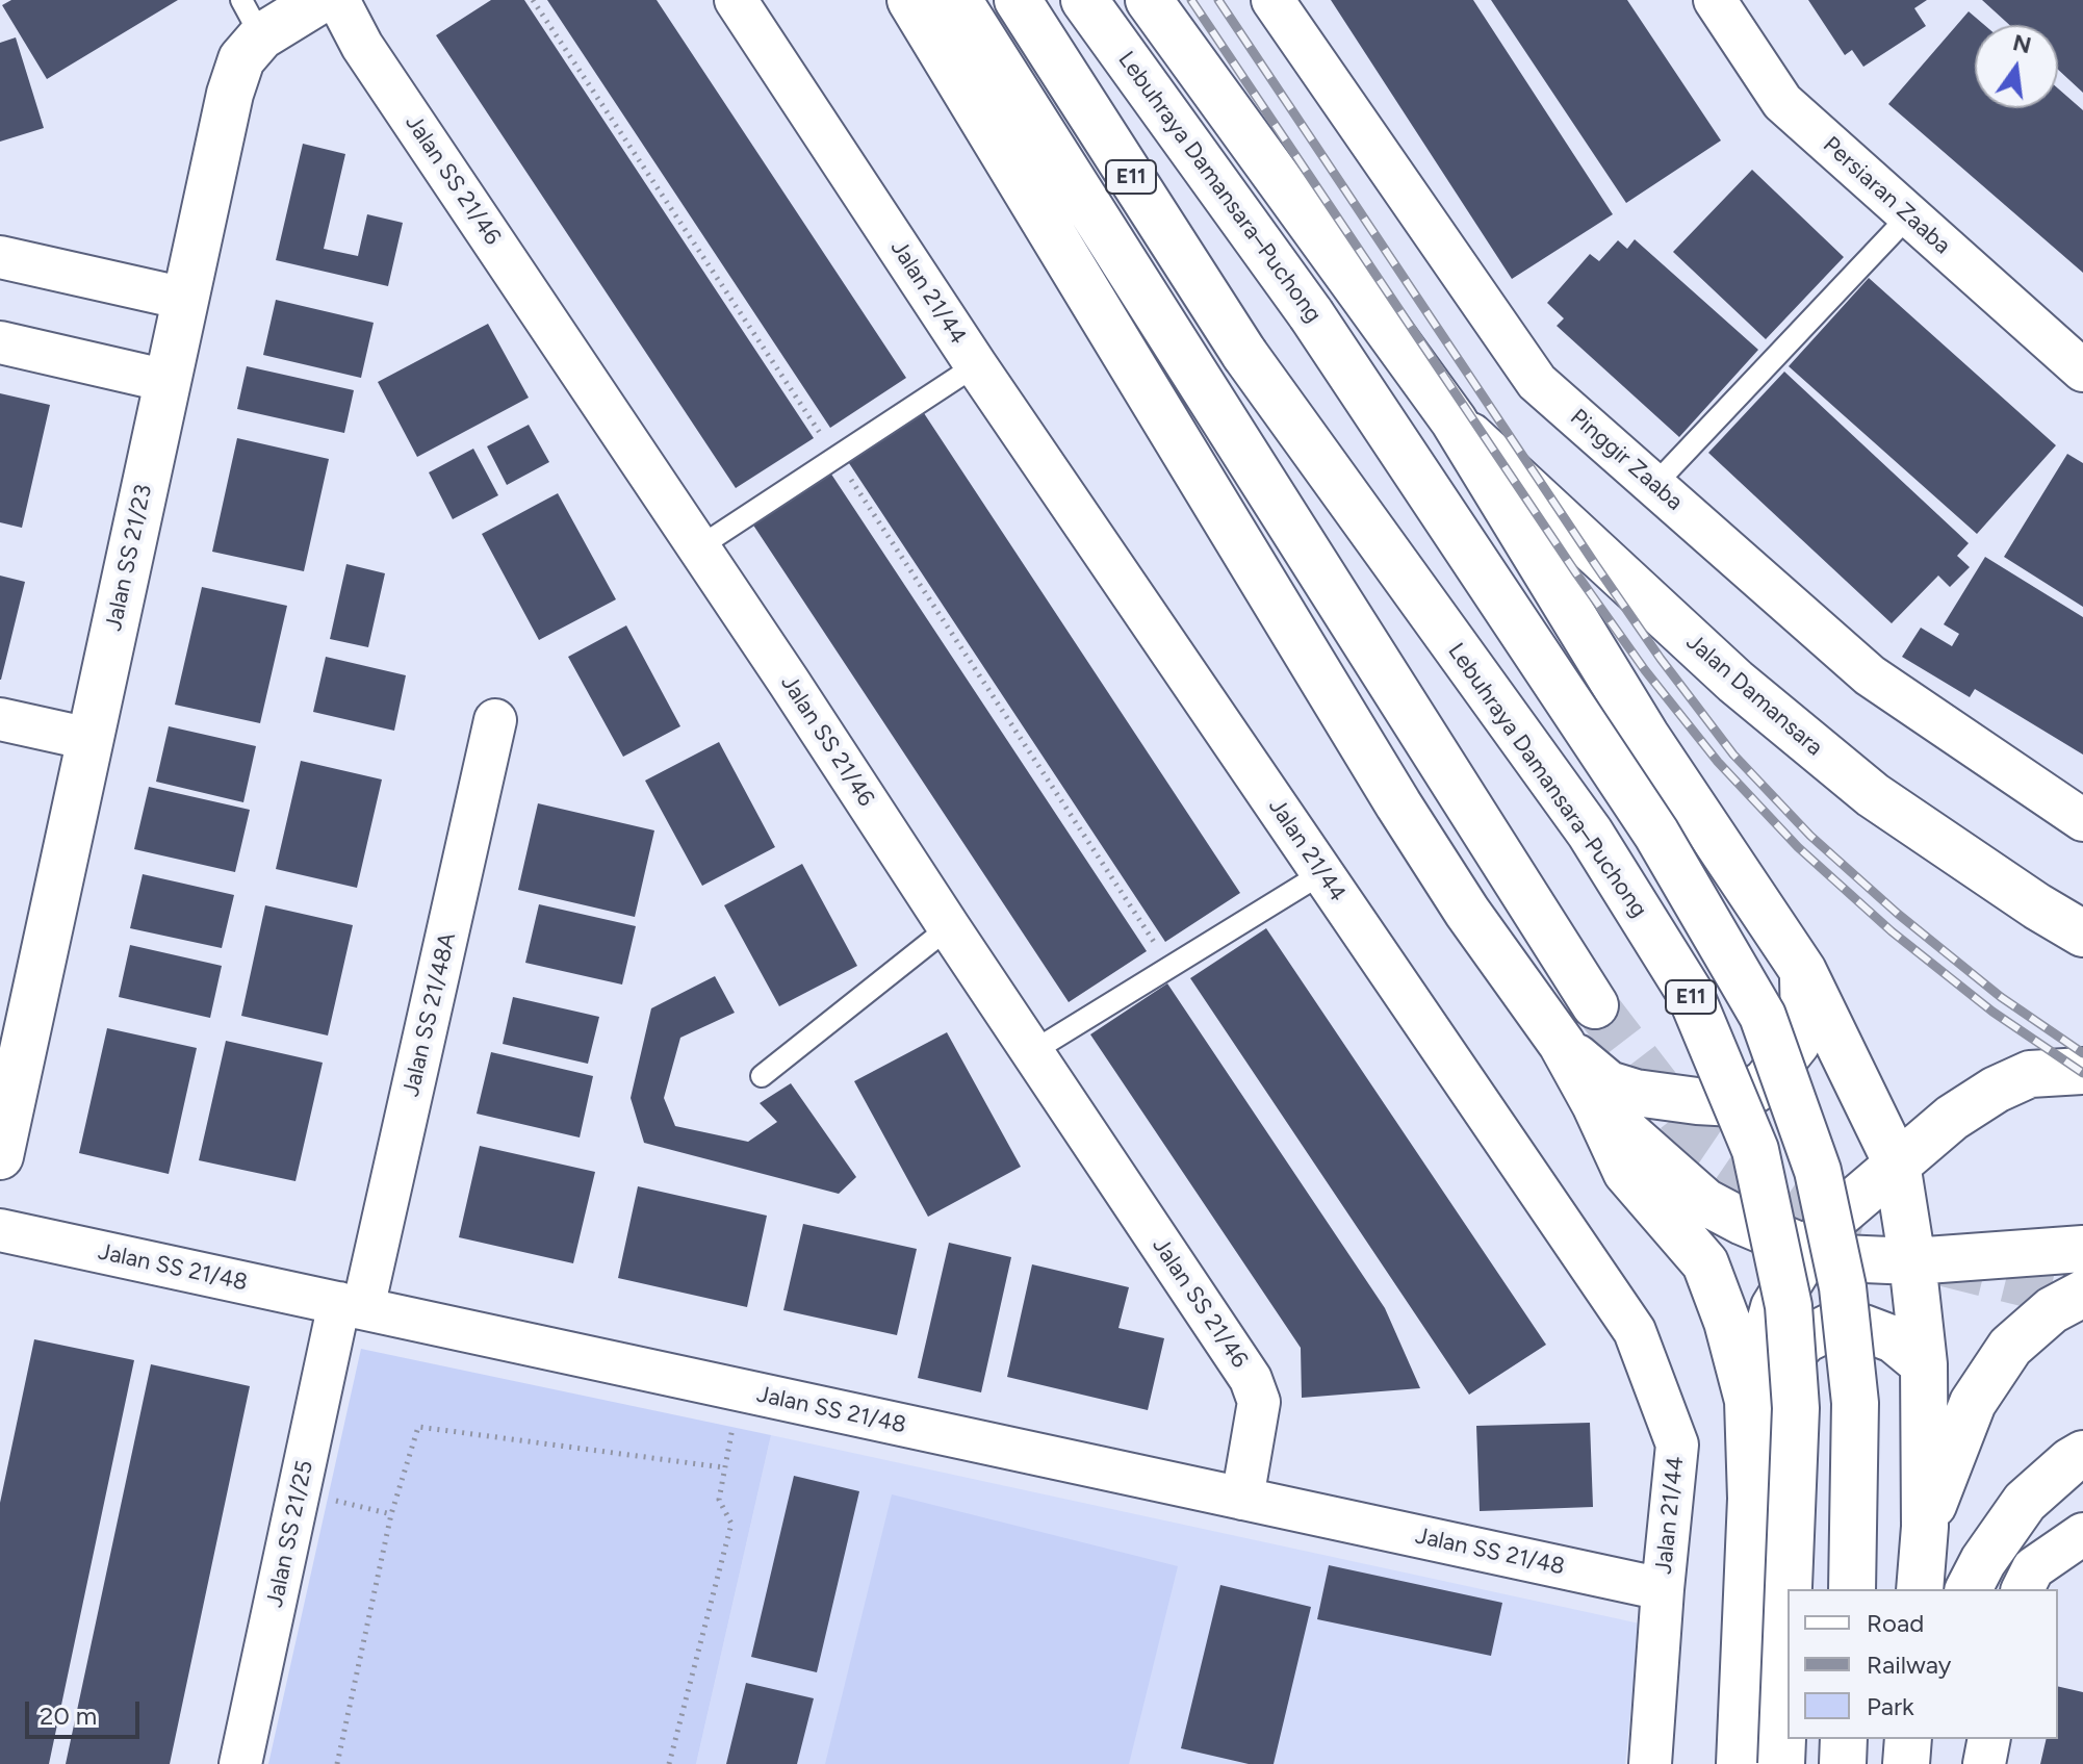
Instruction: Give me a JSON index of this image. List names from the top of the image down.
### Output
{
  "streets": {
    "main road": [
      "E11",
      "Lebuhraya Damansara–Puchong",
      "Jalan SS 21/23",
      "Jalan Damansara"
    ],
    "street": [
      "Jalan SS 21/46",
      "Persiaran Zaaba",
      "Jalan 21/44",
      "Pinggir Zaaba",
      "Jalan SS 21/48A",
      "Jalan SS 21/48",
      "Jalan SS 21/25"
    ]
  },
  "crossings": [
    ["Jalan SS 21/46", "Jalan SS 21/48"],
    ["Jalan 21/44", "Jalan SS 21/48"],
    ["Jalan SS 21/48A", "Jalan SS 21/48"],
    ["Jalan SS 21/48A", "Jalan SS 21/25"],
    ["Jalan SS 21/48", "Jalan SS 21/25"]
  ],
  "legend": ["Road", "Railway", "Park"],
  "scale_bar": "20 m",
  "north": "top"
}
